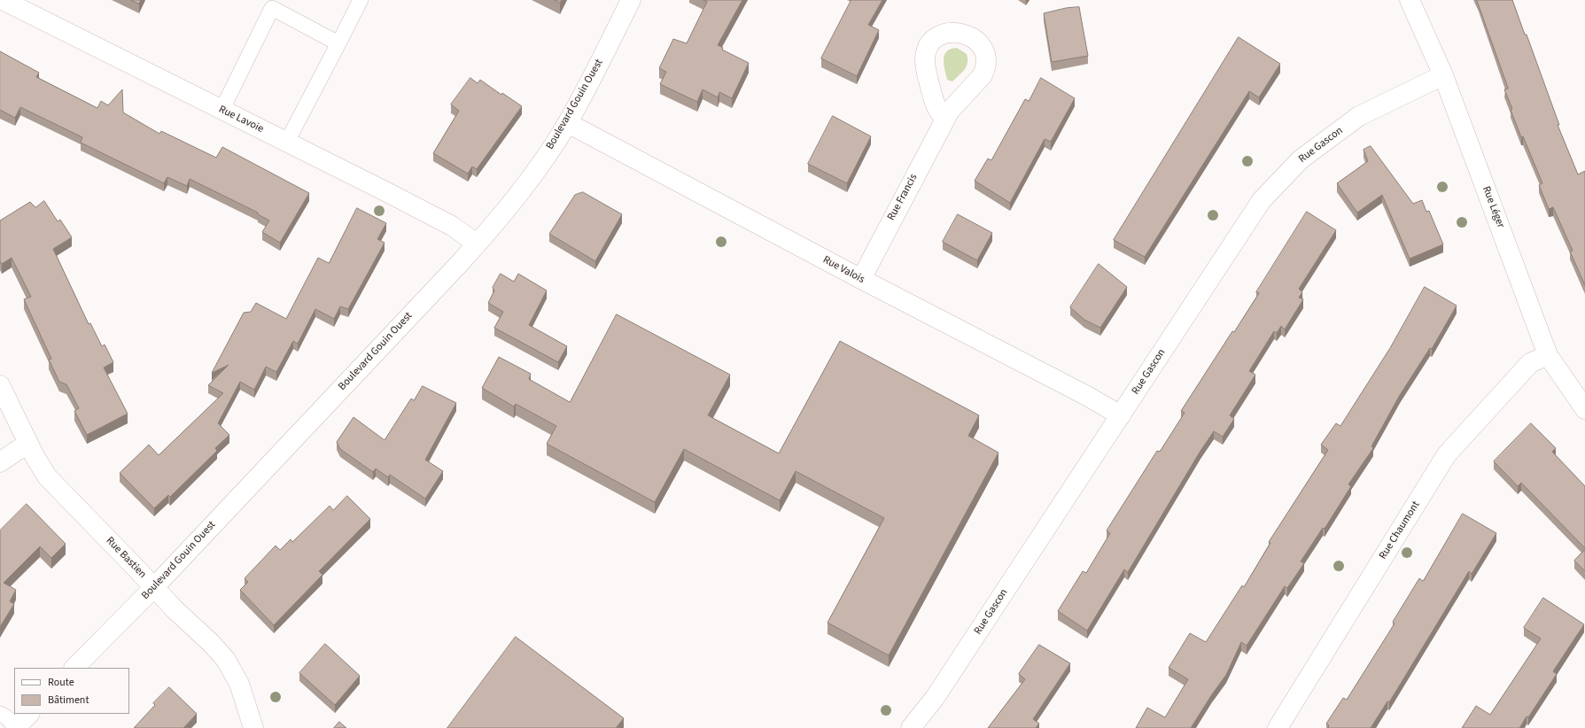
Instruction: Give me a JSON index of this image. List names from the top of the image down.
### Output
{
  "streets": {
    "street": [
      "Boulevard Gouin Ouest",
      "Rue Lavoie",
      "Rue Gascon",
      "Rue Francis",
      "Rue Léger",
      "Rue Valois",
      "Rue Chaumont",
      "Rue Bastien"
    ]
  },
  "crossings": [
    ["Boulevard Gouin Ouest", "Rue Lavoie"],
    ["Boulevard Gouin Ouest", "Rue Valois"],
    ["Boulevard Gouin Ouest", "Rue Bastien"],
    ["Rue Gascon", "Rue Léger"],
    ["Rue Gascon", "Rue Valois"],
    ["Rue Francis", "Rue Valois"],
    ["Rue Léger", "Rue Chaumont"]
  ],
  "legend": ["Route", "Bâtiment"]
}
